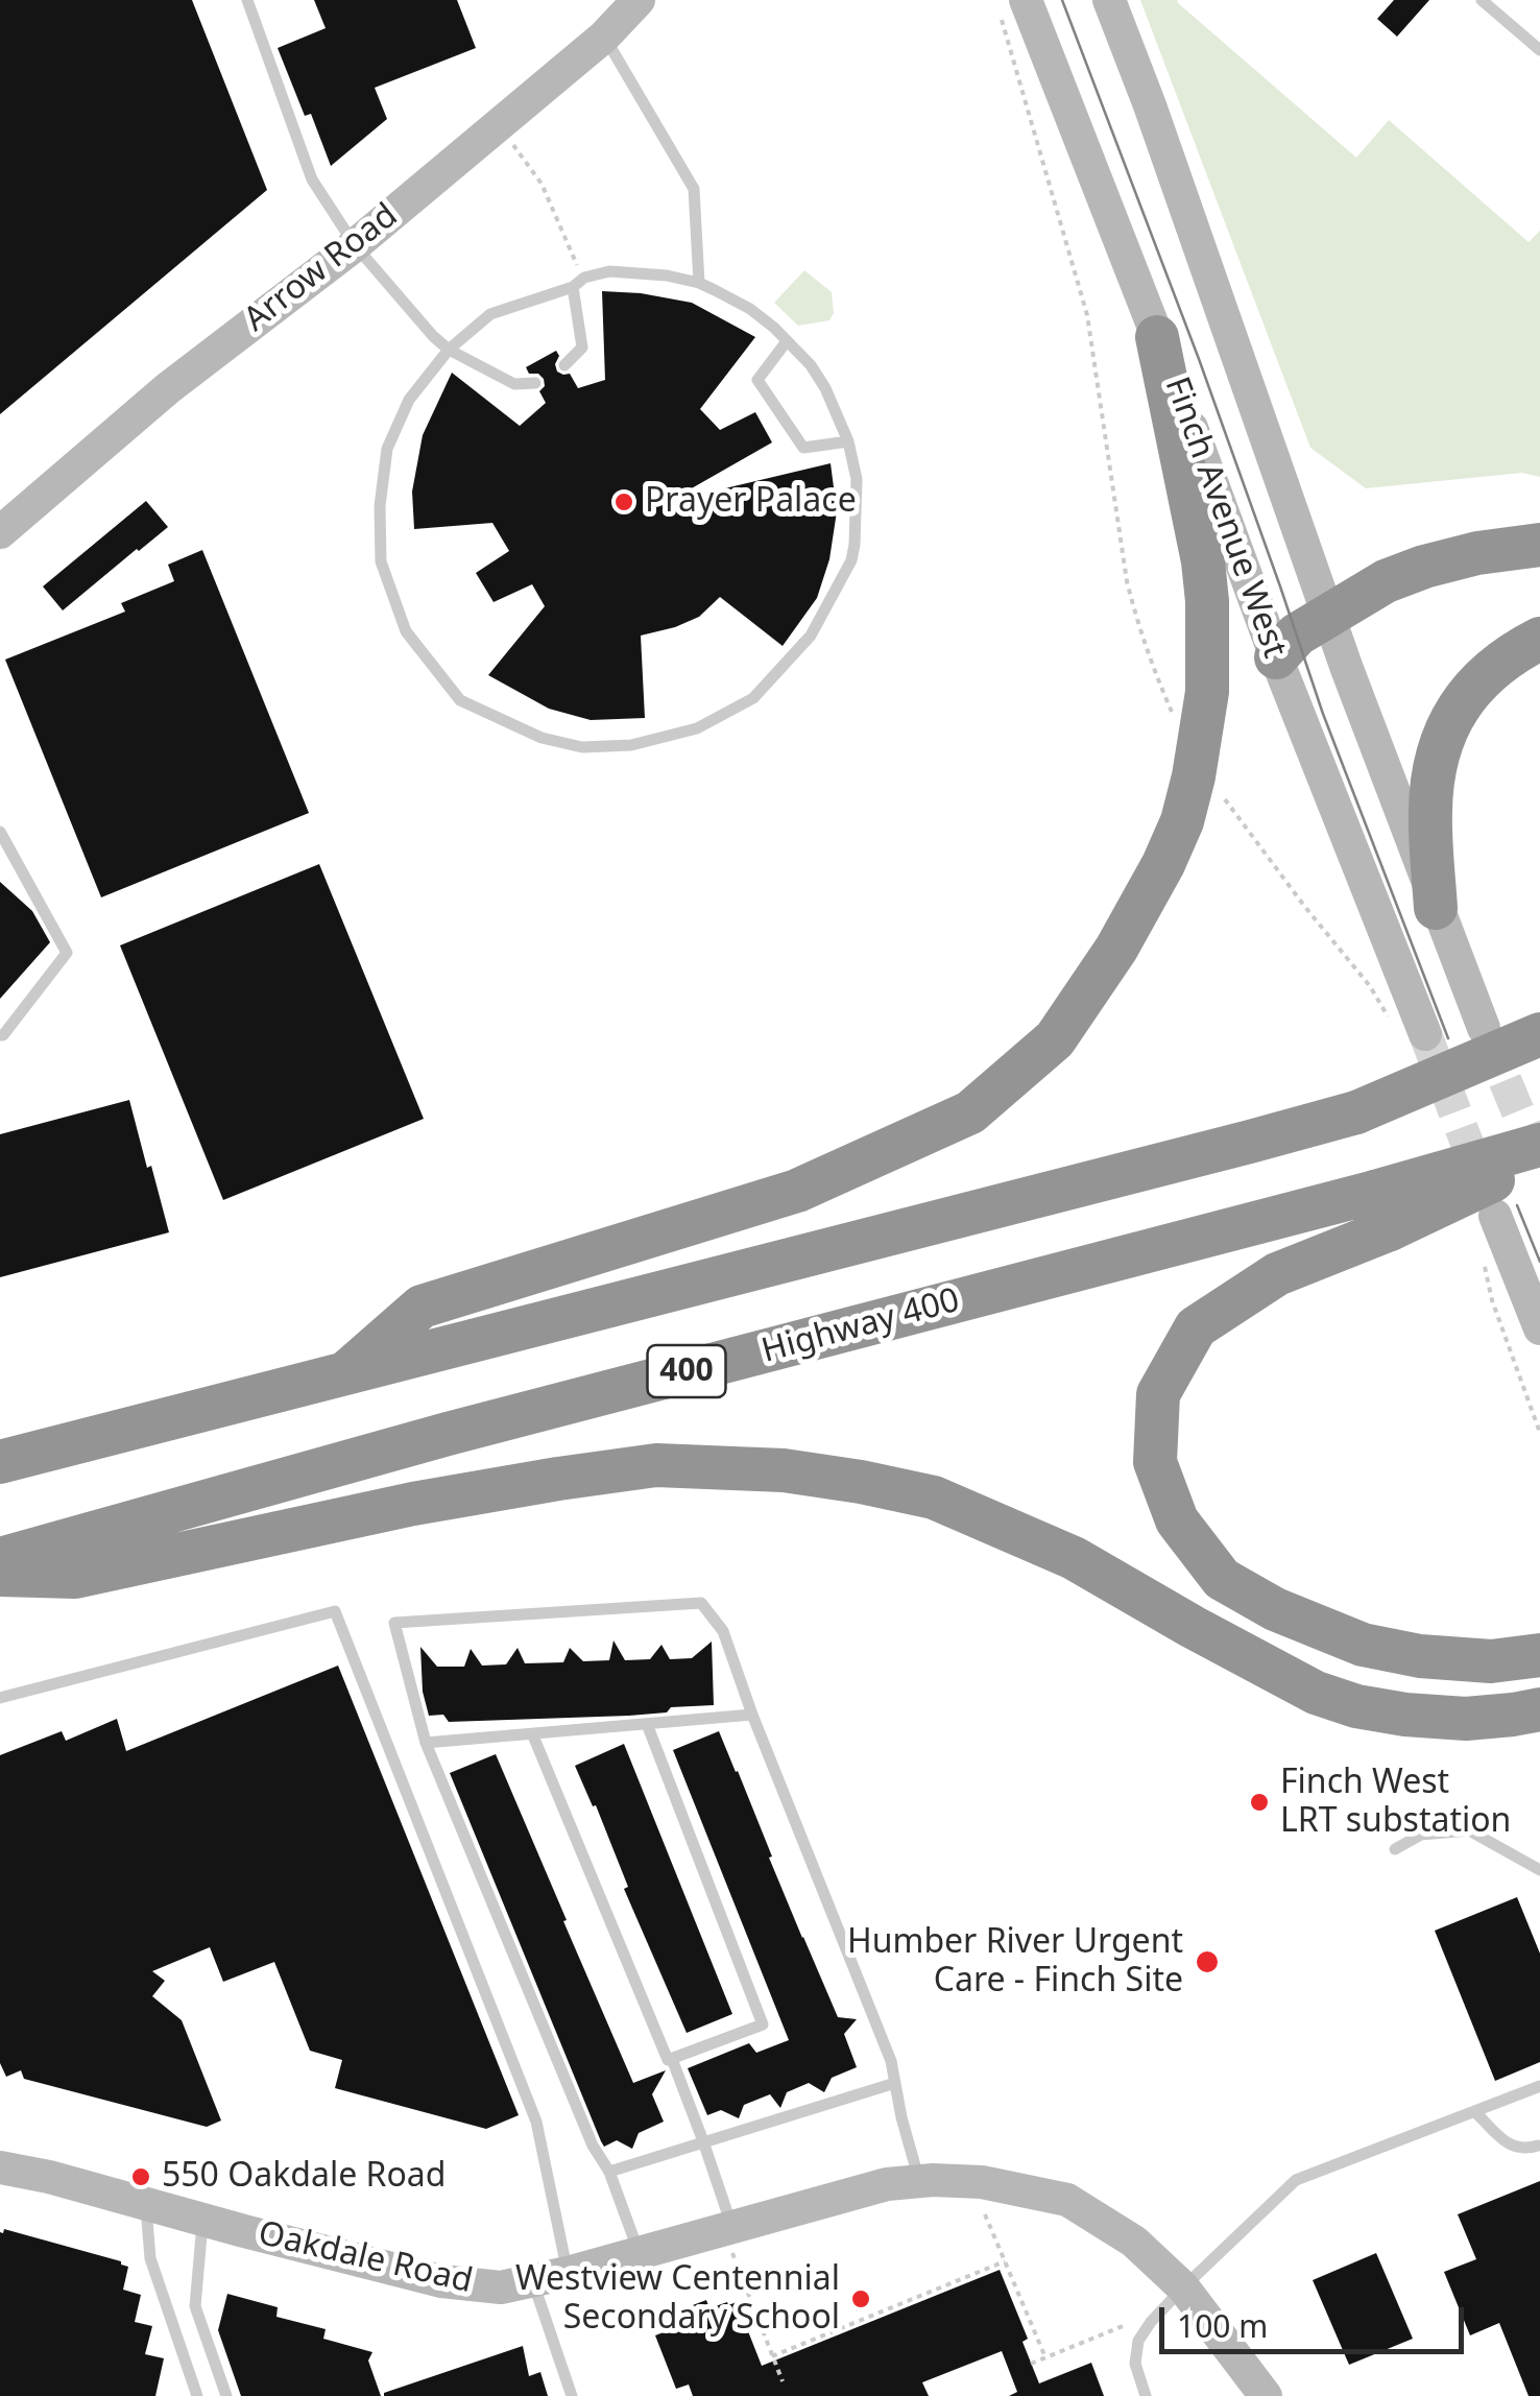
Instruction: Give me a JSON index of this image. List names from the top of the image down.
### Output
{
  "streets": {
    "highway": ["Highway 400", "400"],
    "main road": ["Arrow Road", "Finch Avenue West", "Oakdale Road"]
  },
  "places": [
    "Prayer Palace",
    "Finch West LRT substation",
    "Humber River Urgent Care - Finch Site",
    "550 Oakdale Road",
    "Westview Centennial Secondary School"
  ],
  "scale_bar": "100 m"
}
